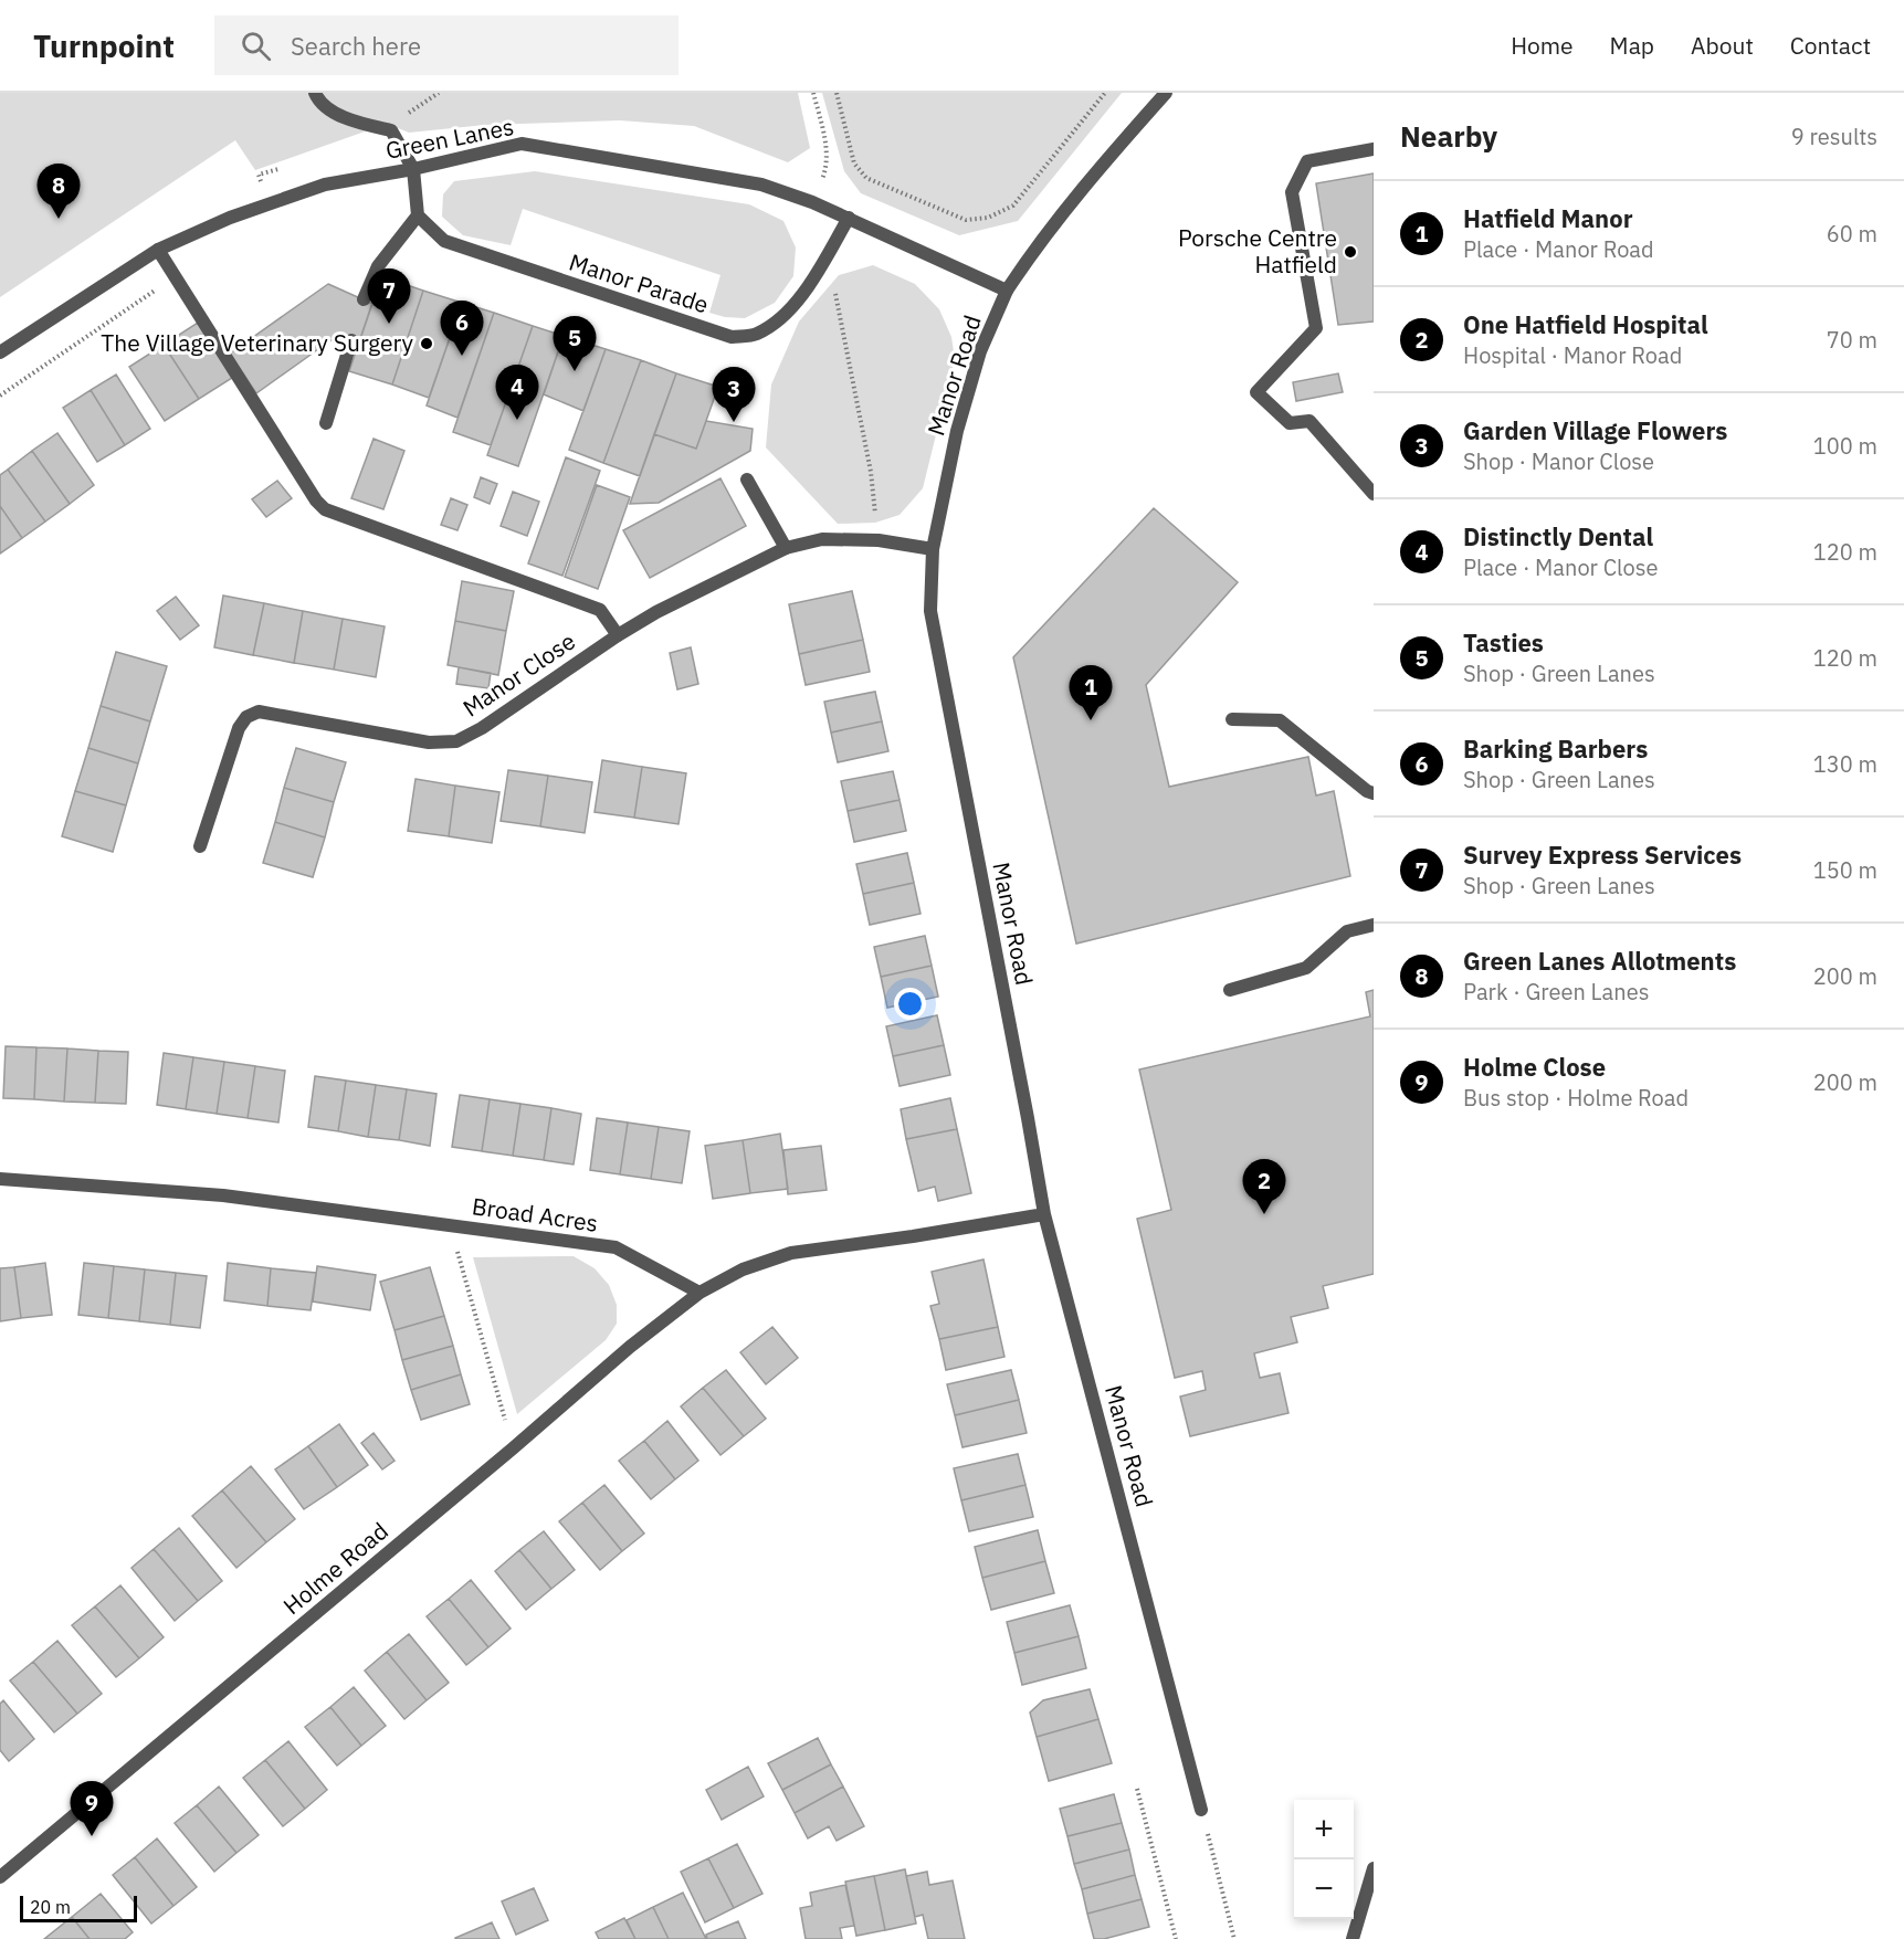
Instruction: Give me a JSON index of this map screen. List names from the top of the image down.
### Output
{
  "streets": {
    "street": [
      "Green Lanes",
      "Manor Parade",
      "Manor Road",
      "Manor Close",
      "Broad Acres",
      "Holme Road"
    ]
  },
  "crossings": [
    ["Green Lanes", "Manor Parade"],
    ["Green Lanes", "Manor Road"],
    ["Manor Road", "Manor Close"],
    ["Broad Acres", "Holme Road"]
  ],
  "places": ["Porsche Centre Hatfield", "The Village Veterinary Surgery"],
  "scale_bar": "20 m",
  "page": {
    "header": "Turnpoint",
    "search": "Search here",
    "nav": [
      "Home",
      "Map",
      "About",
      "Contact"
    ],
    "heading": ["Nearby", "9 results"],
    "pins": [
      "8",
      "7",
      "6",
      "5",
      "4",
      "3",
      "1",
      "2",
      "9"
    ],
    "list": [
      {
        "mark": "1",
        "name": "Hatfield Manor",
        "note": "Place · Manor Road",
        "value": "60 m"
      },
      {
        "mark": "2",
        "name": "One Hatfield Hospital",
        "note": "Hospital · Manor Road",
        "value": "70 m"
      },
      {
        "mark": "3",
        "name": "Garden Village Flowers",
        "note": "Shop · Manor Close",
        "value": "100 m"
      },
      {
        "mark": "4",
        "name": "Distinctly Dental",
        "note": "Place · Manor Close",
        "value": "120 m"
      },
      {
        "mark": "5",
        "name": "Tasties",
        "note": "Shop · Green Lanes",
        "value": "120 m"
      },
      {
        "mark": "6",
        "name": "Barking Barbers",
        "note": "Shop · Green Lanes",
        "value": "130 m"
      },
      {
        "mark": "7",
        "name": "Survey Express Services",
        "note": "Shop · Green Lanes",
        "value": "150 m"
      },
      {
        "mark": "8",
        "name": "Green Lanes Allotments",
        "note": "Park · Green Lanes",
        "value": "200 m"
      },
      {
        "mark": "9",
        "name": "Holme Close",
        "note": "Bus stop · Holme Road",
        "value": "200 m"
      }
    ],
    "map_buttons": ["+", "−"],
    "scale": "20 m"
  }
}
